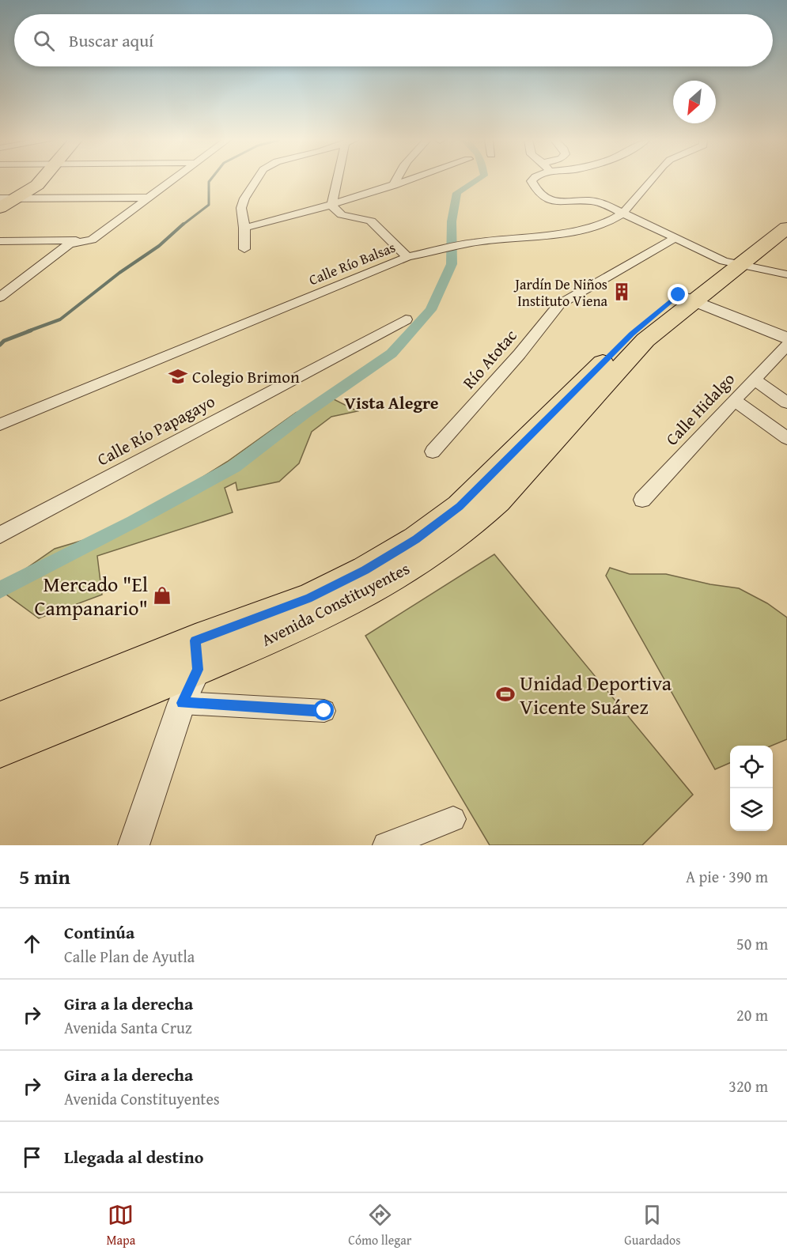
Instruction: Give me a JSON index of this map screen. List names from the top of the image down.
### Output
{
  "streets": {
    "main road": ["Avenida Constituyentes"],
    "street": [
      "Calle Río Balsas",
      "Río Atotac",
      "Calle Hidalgo",
      "Calle Río Papagayo"
    ]
  },
  "districts": ["Vista Alegre"],
  "places": {
    "building": ["Jardín De Niños Instituto Viena"],
    "school or university": ["Colegio Brimon"],
    "shop": ["Mercado \"El Campanario\""],
    "sports": ["Unidad Deportiva Vicente Suárez"]
  },
  "north": "bottom left",
  "page": {
    "search": "Buscar aquí",
    "heading": ["5 min", "A pie · 390 m"],
    "list": [
      ["Continúa", "Calle Plan de Ayutla", "50 m"],
      ["Gira a la derecha", "Avenida Santa Cruz", "20 m"],
      ["Gira a la derecha", "Avenida Constituyentes", "320 m"],
      "Llegada al destino"
    ],
    "nav": ["Mapa", "Cómo llegar", "Guardados"]
  }
}
